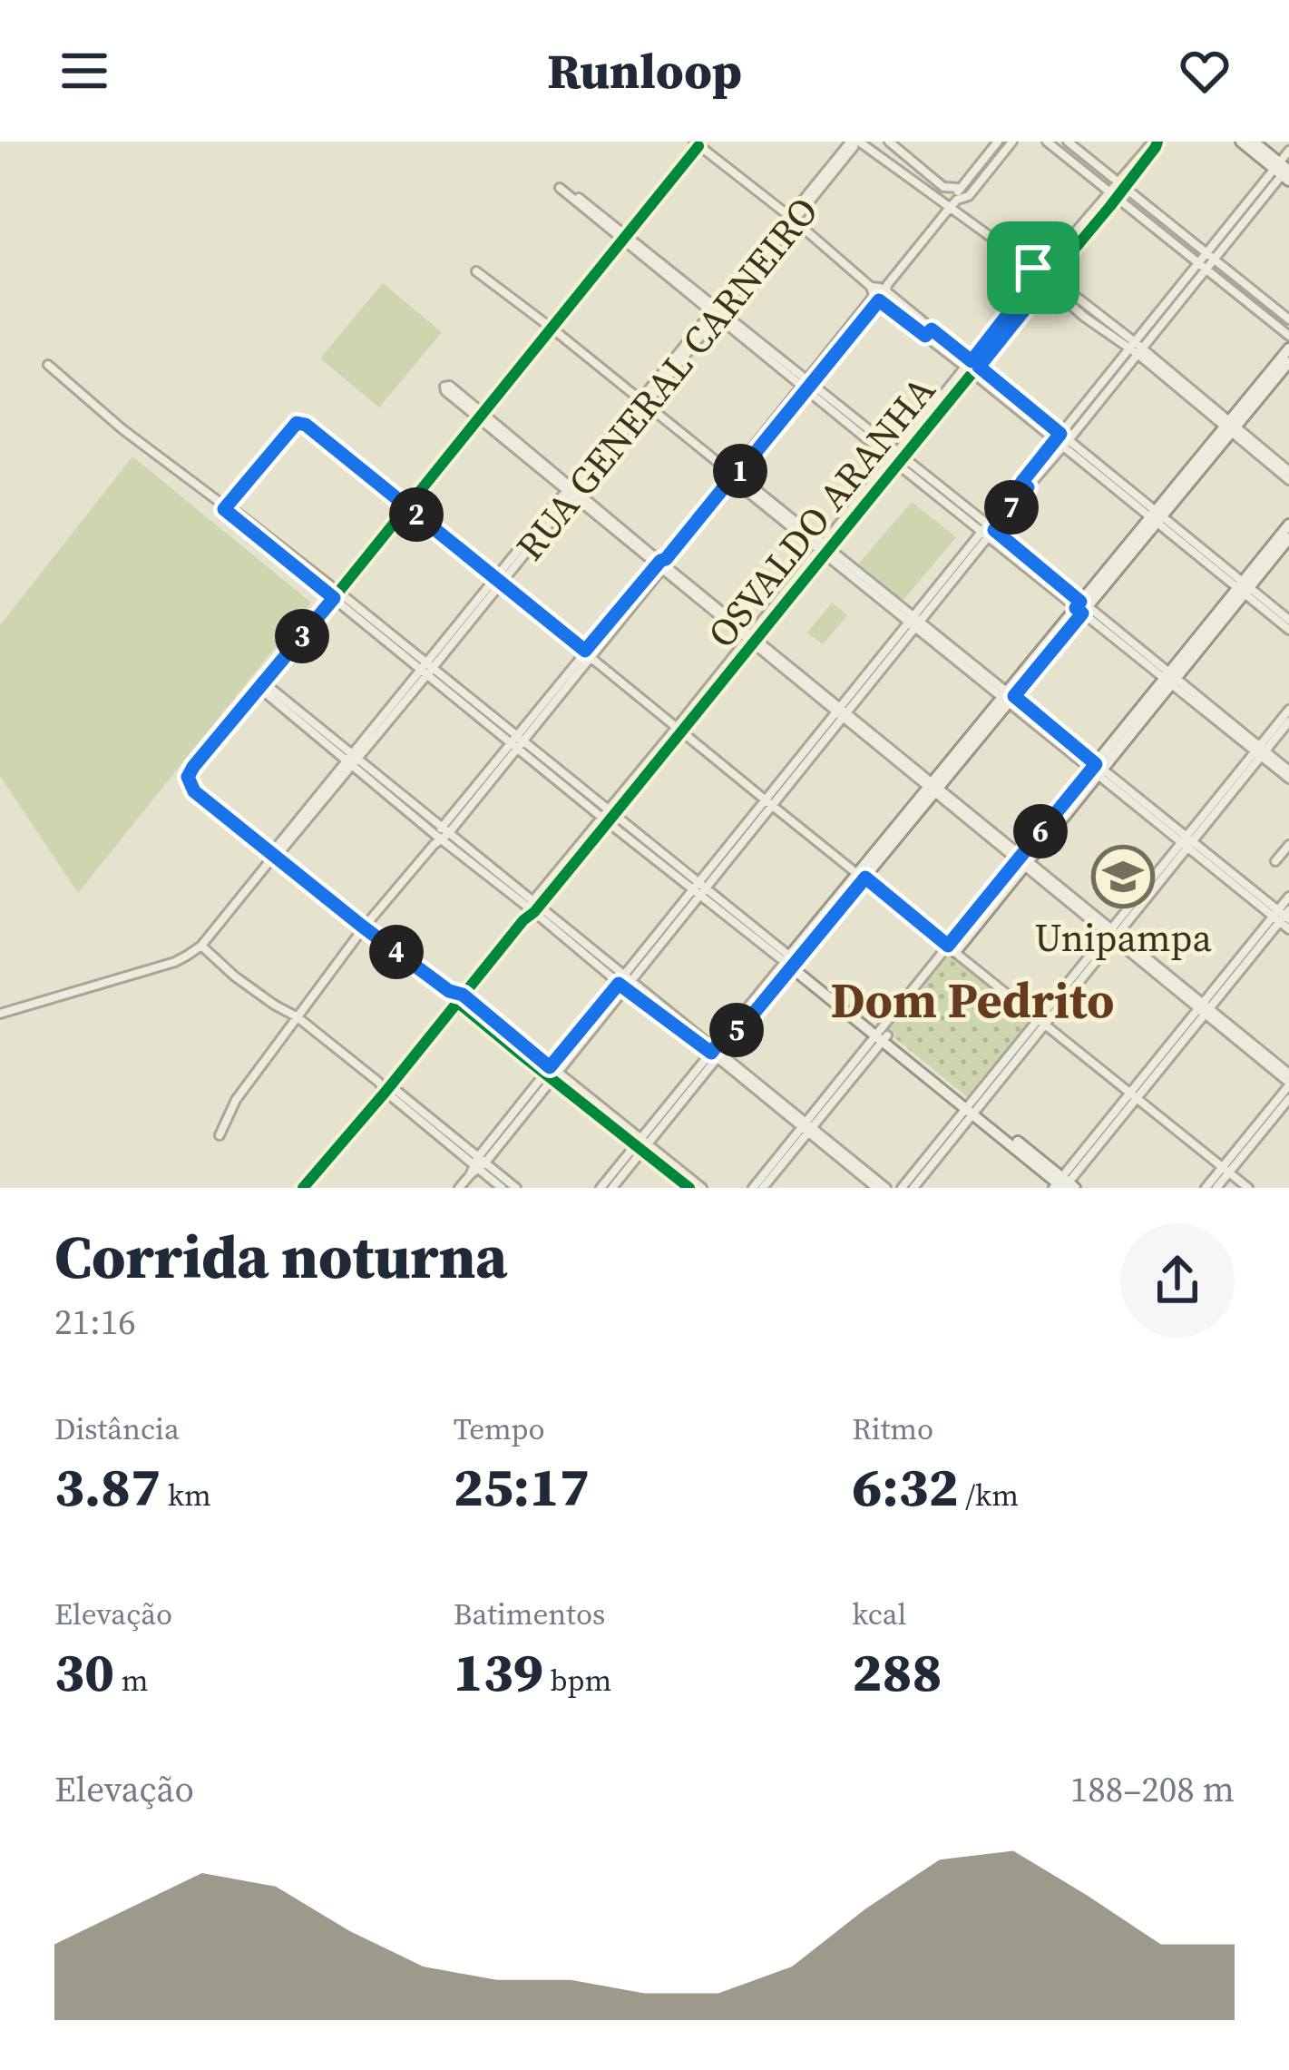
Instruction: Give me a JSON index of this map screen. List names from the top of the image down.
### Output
{
  "streets": {
    "street": ["RUA GENERAL CARNEIRO", "OSVALDO ARANHA"]
  },
  "districts": ["Dom Pedrito"],
  "places": {
    "school or university": ["Unipampa"]
  },
  "page": {
    "header": "Runloop",
    "pins": [
      "1",
      "7",
      "2",
      "3",
      "6",
      "4",
      "5"
    ],
    "heading": ["Corrida noturna", "21:16"],
    "stats": [
      ["Distância", "3.87 km"],
      ["Tempo", "25:17"],
      ["Ritmo", "6:32 /km"],
      ["Elevação", "30 m"],
      ["Batimentos", "139 bpm"],
      ["kcal", "288"]
    ],
    "chart": ["Elevação", "188–208 m"]
  }
}
